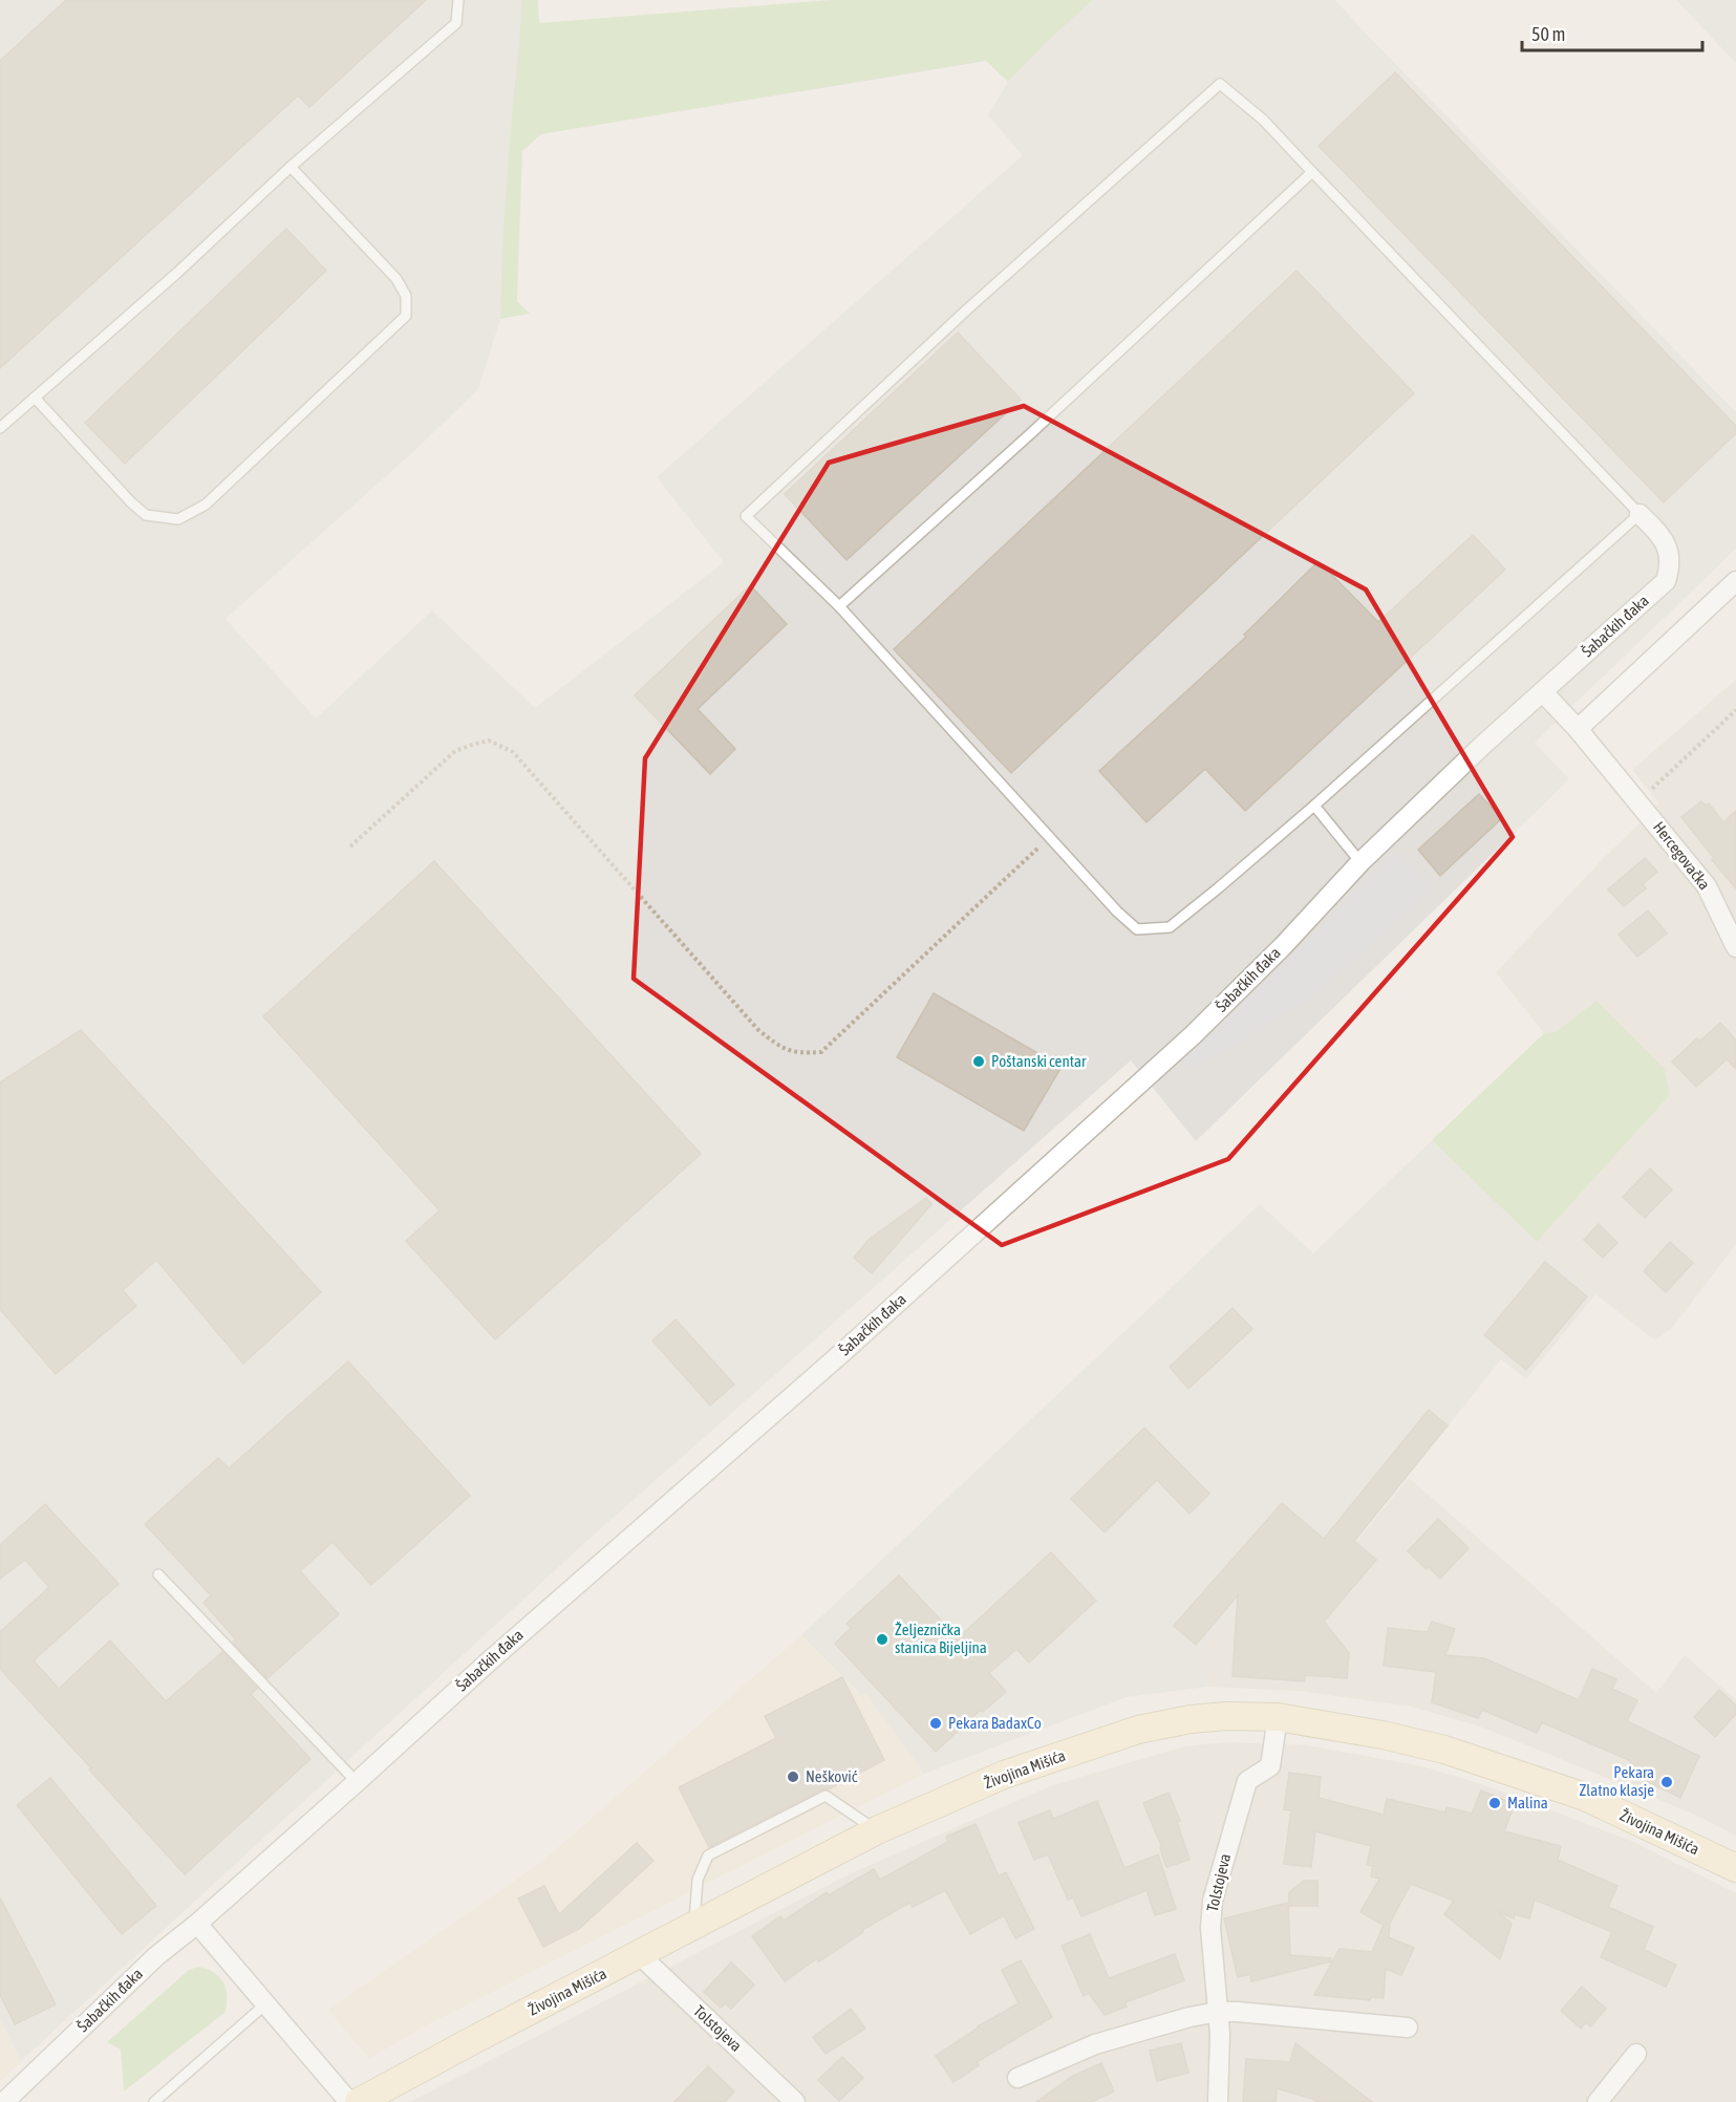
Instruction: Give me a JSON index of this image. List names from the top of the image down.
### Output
{
  "streets": {
    "main road": ["Živojina Mišića"],
    "street": ["Šabačkih đaka", "Hercegovačka", "Tolstojeva"]
  },
  "crossings": [
    ["Šabačkih đaka", "Hercegovačka"],
    ["Živojina Mišića", "Tolstojeva"]
  ],
  "places": [
    "Poštanski centar",
    "Željeznička stanica Bijeljina",
    "Pekara BadaxCo",
    "Nešković",
    "Pekara Zlatno klasje",
    "Malina"
  ],
  "scale_bar": "50 m"
}
